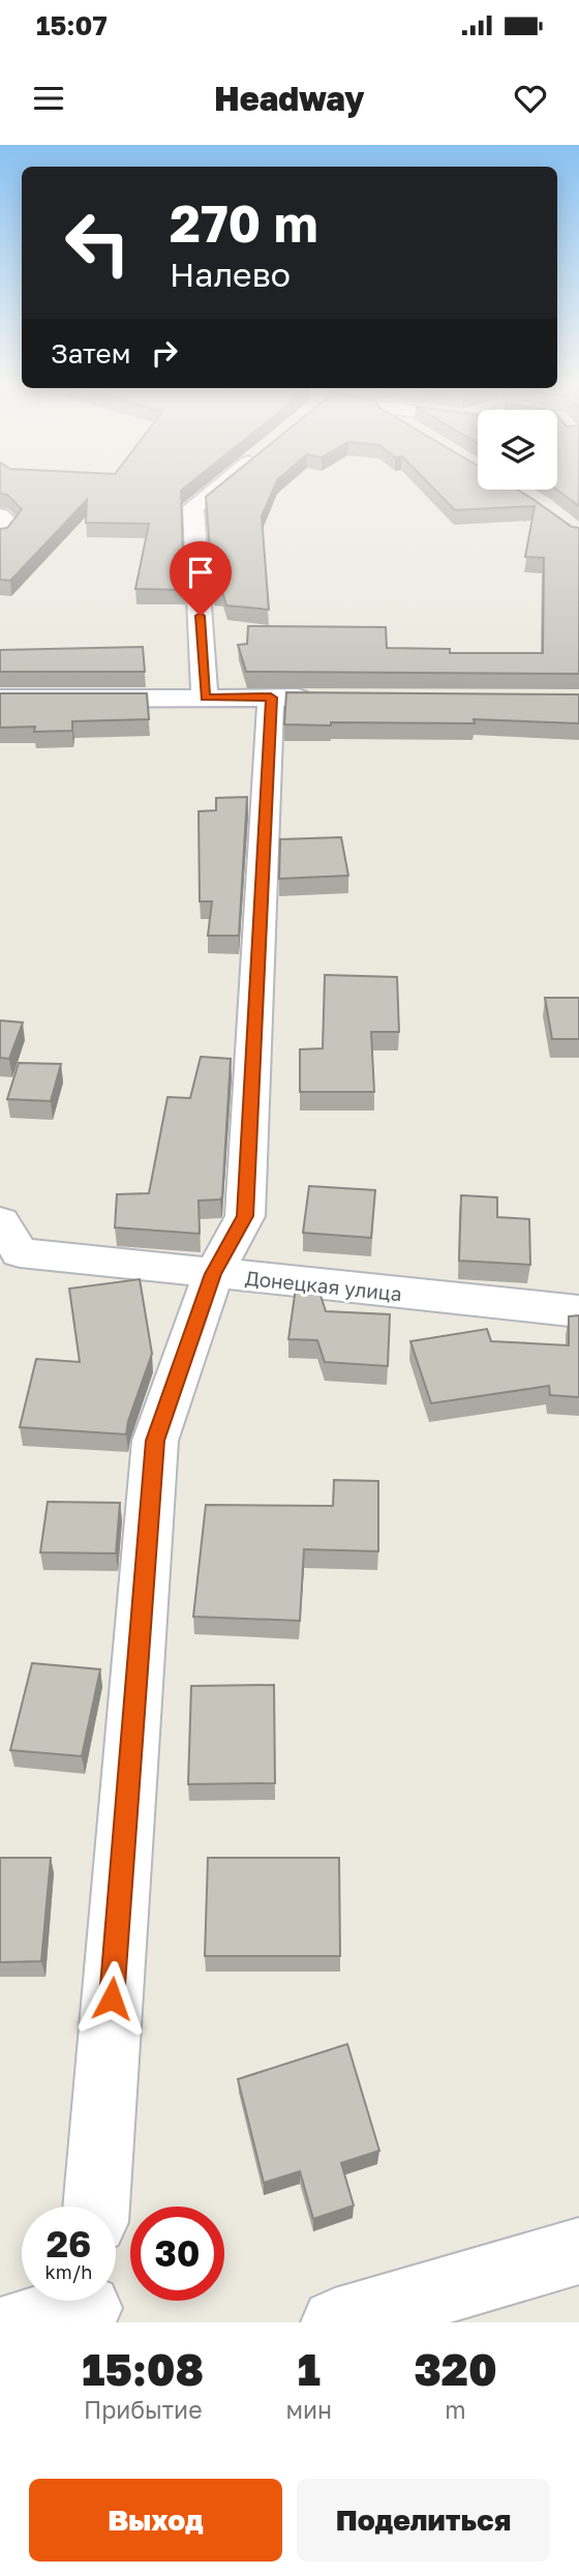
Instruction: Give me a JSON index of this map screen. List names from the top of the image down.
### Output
{
  "streets": {
    "street": ["Донецкая улица"]
  },
  "page": {
    "status": "15:07",
    "header": "Headway",
    "turn": ["270 m", "Налево"],
    "then": "Затем",
    "speed": "26 km/h",
    "limit": "30",
    "eta": [
      "15:08",
      "Прибытие",
      "1",
      "мин",
      "320",
      "m"
    ],
    "buttons": ["Выход", "Поделиться"]
  }
}
